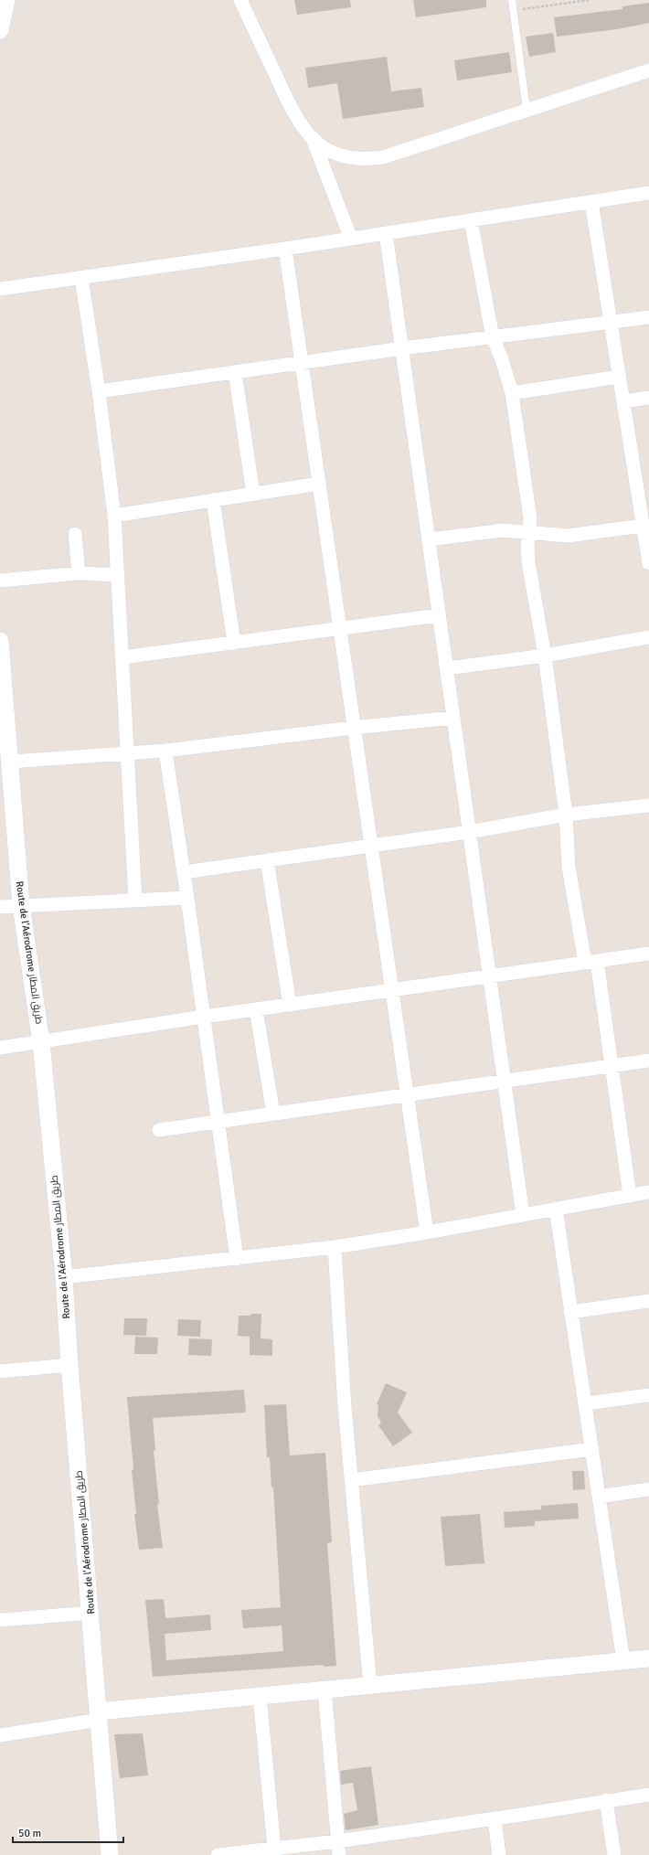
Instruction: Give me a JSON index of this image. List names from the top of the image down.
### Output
{
  "streets": {
    "street": ["Route de l'Aérodrome طريق المطار"]
  },
  "scale_bar": "50 m"
}
